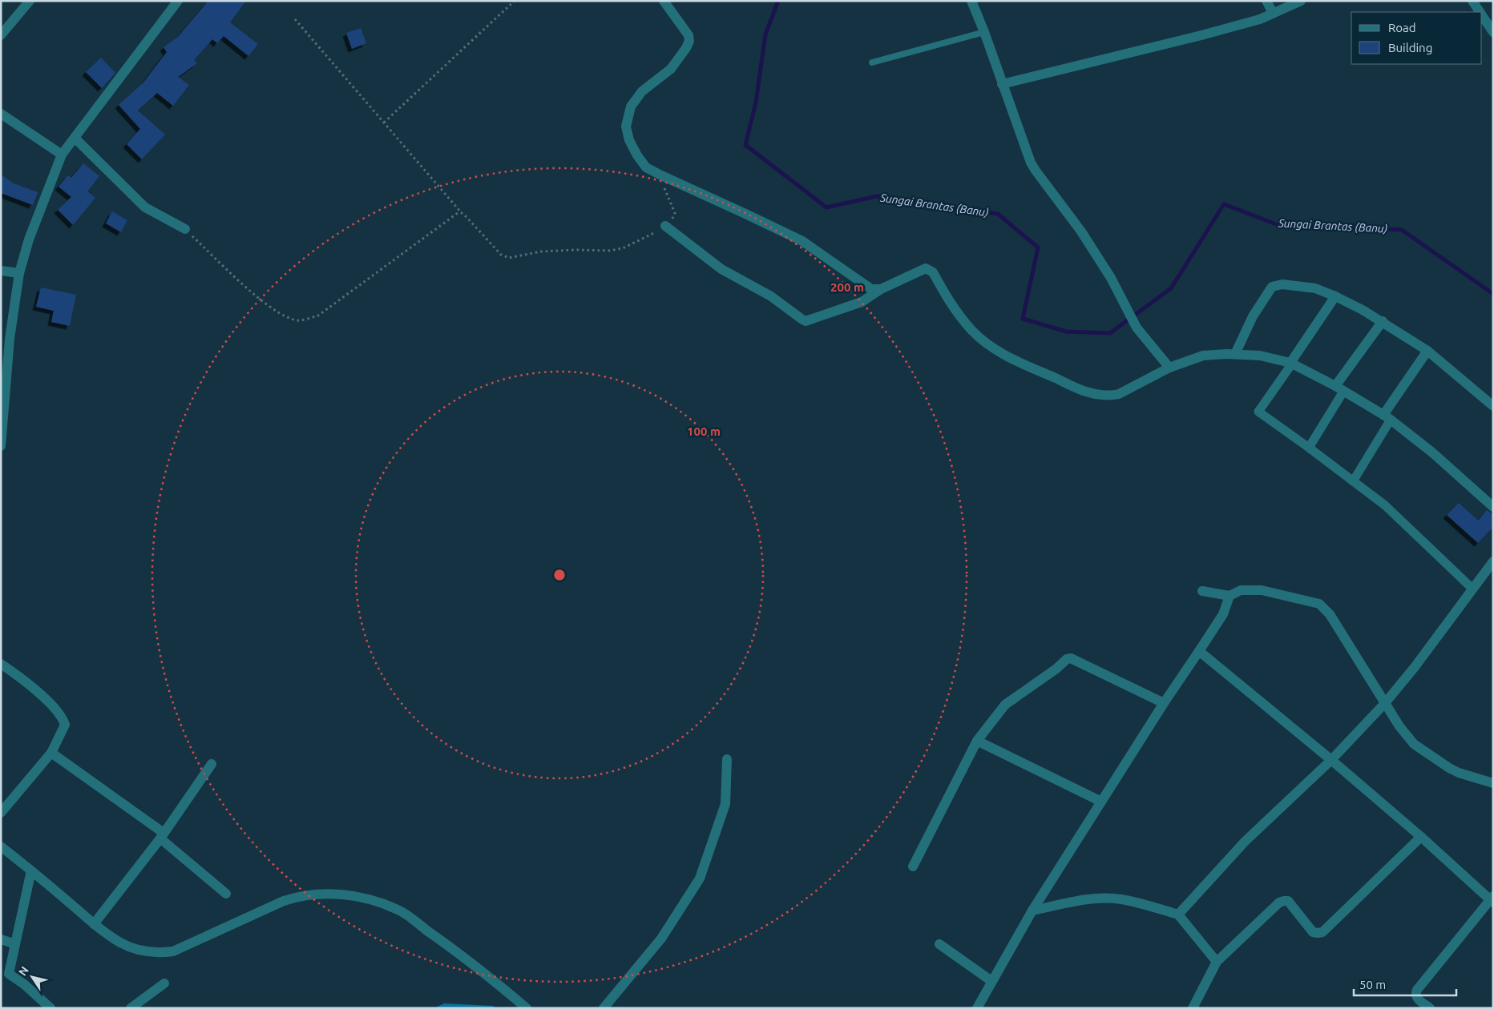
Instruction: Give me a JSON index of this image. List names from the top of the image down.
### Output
{
  "water": ["Sungai Brantas (Banu)"],
  "legend": ["Road", "Building"],
  "scale_bar": "50 m",
  "north": "top left",
  "rings": ["200 m", "100 m"]
}
